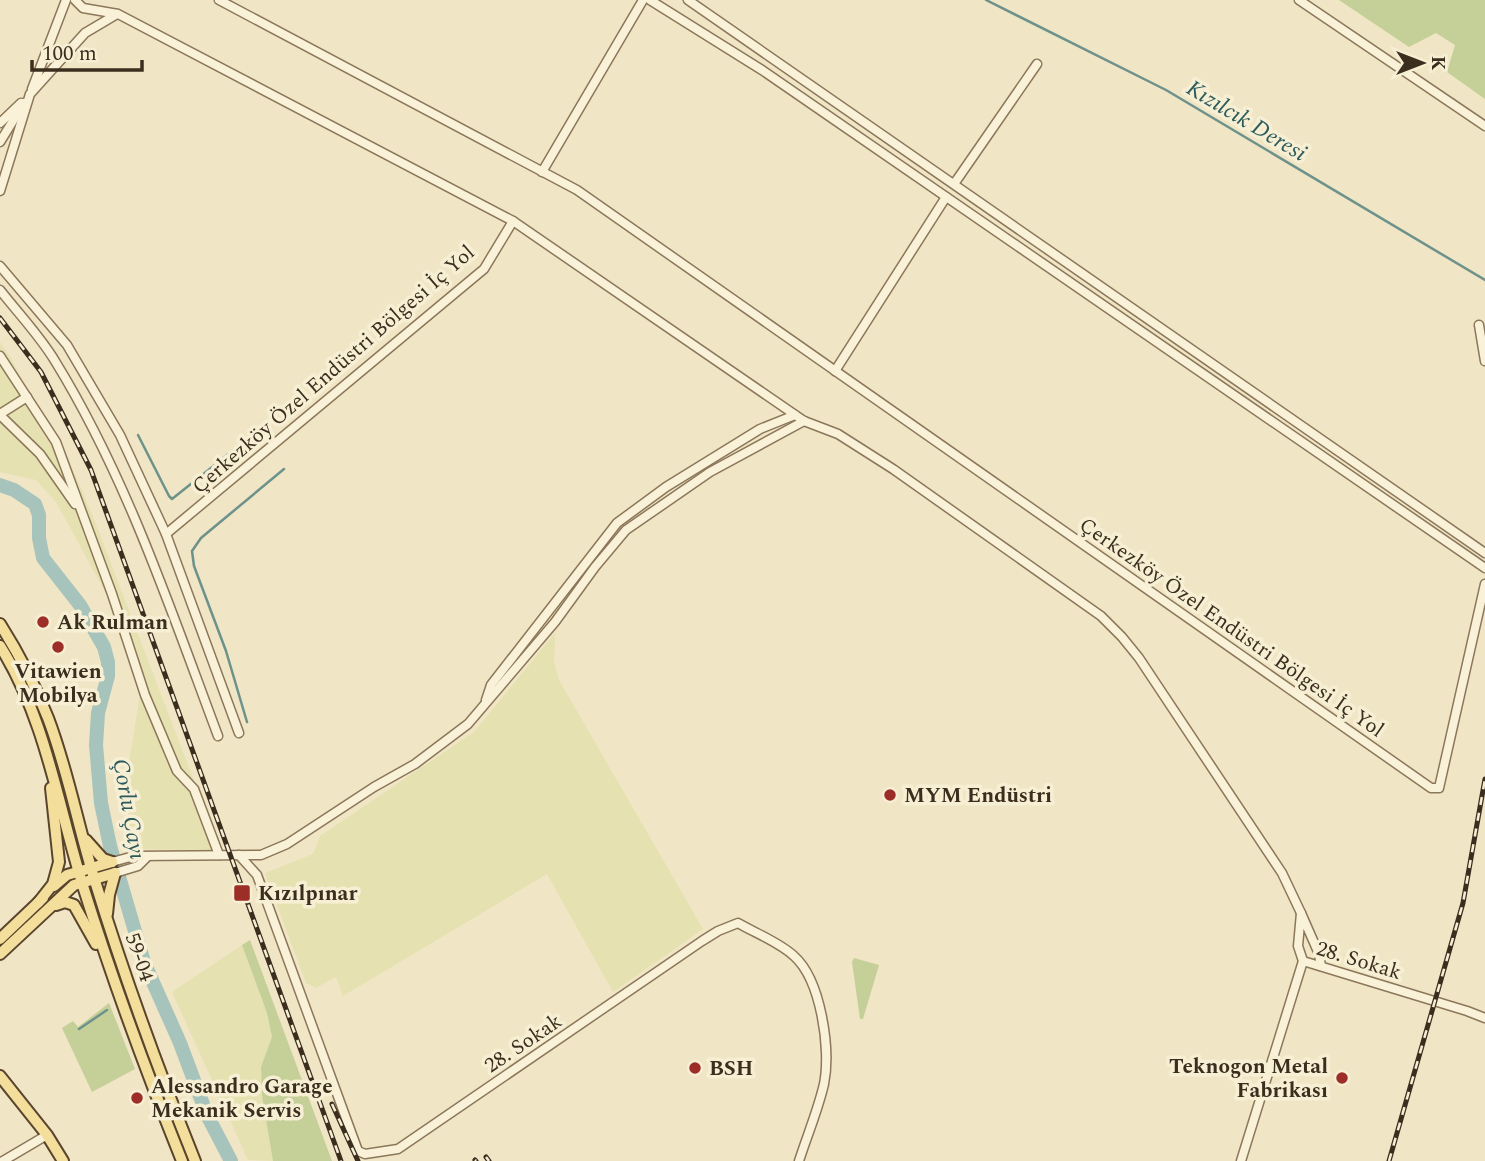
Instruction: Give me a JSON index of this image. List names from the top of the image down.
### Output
{
  "streets": {
    "main road": ["59-04"],
    "street": ["Çerkezköy Özel Endüstri Bölgesi İç Yol", "28. Sokak"]
  },
  "water": ["Kızılcık Deresi", "Çorlu Çayı"],
  "places": {
    "other": [
      "Ak Rulman",
      "Vitawien Mobilya",
      "MYM Endüstri",
      "BSH",
      "Teknogon Metal Fabrikası",
      "Alessandro Garage Mekanik Servis"
    ],
    "transit": ["Kızılpınar"]
  },
  "scale_bar": "100 m",
  "north": "right"
}
